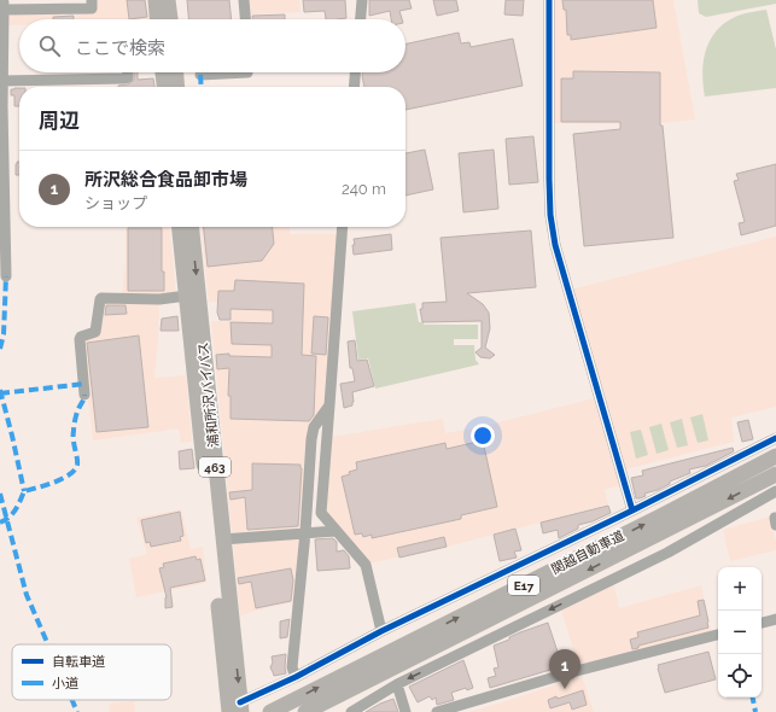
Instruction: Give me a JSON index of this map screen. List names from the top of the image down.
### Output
{
  "streets": {
    "highway": [
      "浦和所沢バイパス",
      "463",
      "関越自動車道",
      "E17"
    ]
  },
  "legend": ["自転車道", "小道"],
  "page": {
    "search": "ここで検索",
    "heading": "周辺",
    "list": [
      {
        "mark": "1",
        "name": "所沢総合食品卸市場",
        "note": "ショップ",
        "value": "240 m"
      }
    ],
    "map_buttons": ["+", "−"],
    "pins": "1"
  }
}
